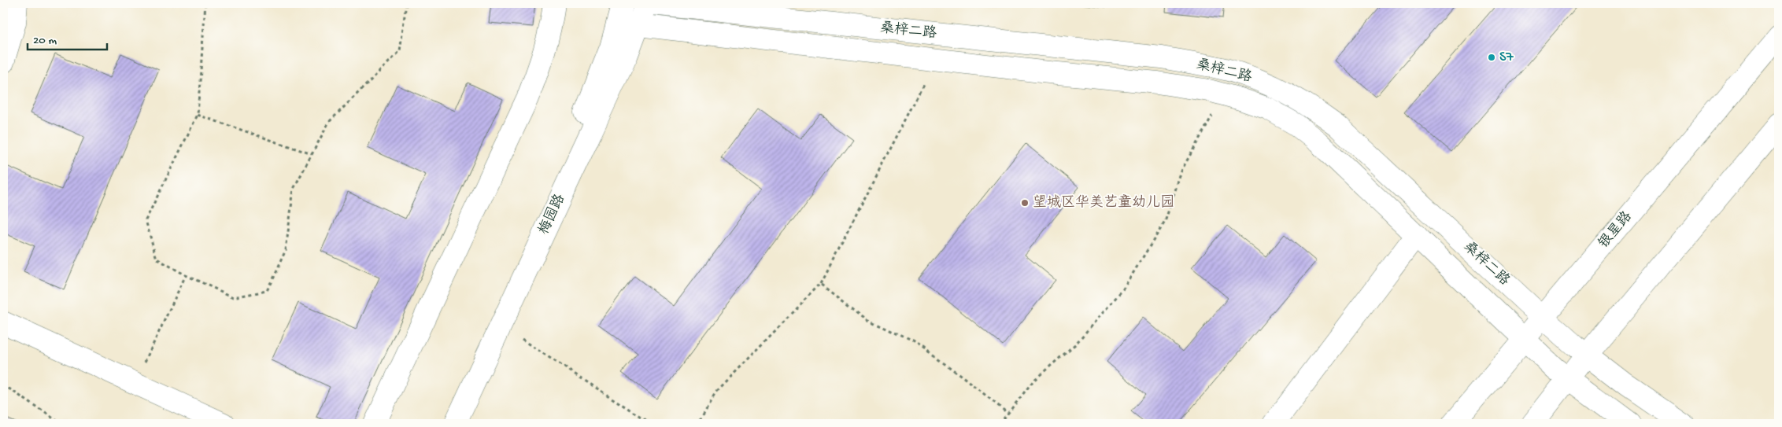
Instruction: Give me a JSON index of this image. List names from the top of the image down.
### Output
{
  "streets": {
    "street": ["桑梓二路", "梅园路", "银星路"]
  },
  "crossings": [
    ["桑梓二路", "梅园路"],
    ["桑梓二路", "银星路"]
  ],
  "places": ["S7", "望城区华美艺童幼儿园"],
  "scale_bar": "20 m"
}
